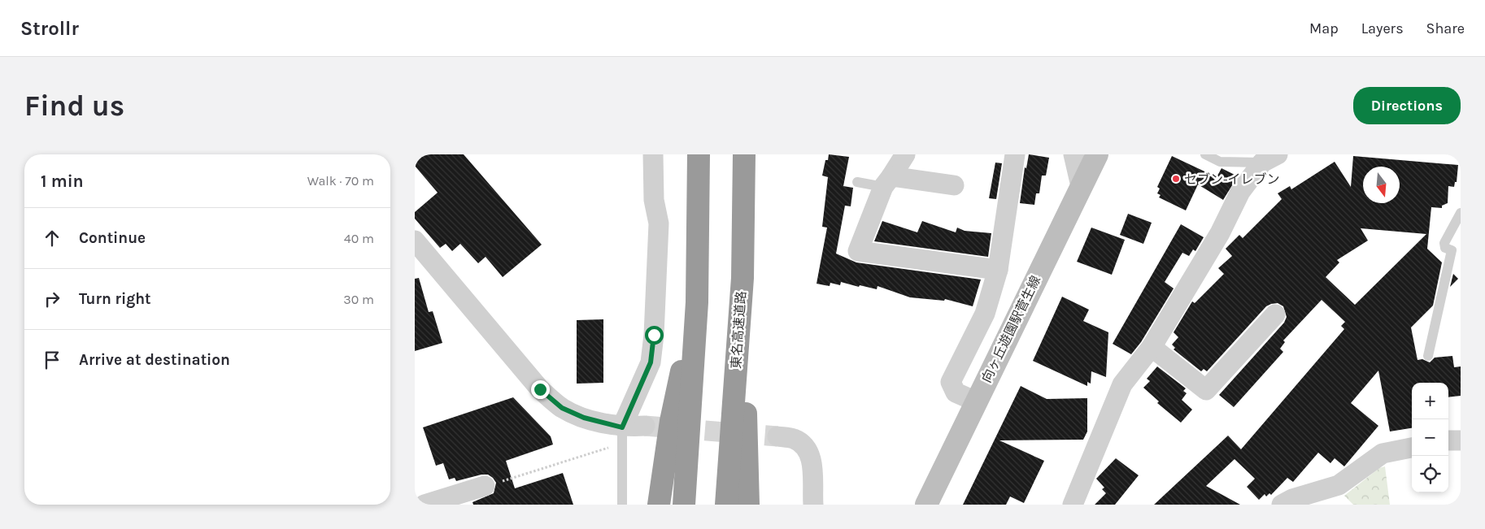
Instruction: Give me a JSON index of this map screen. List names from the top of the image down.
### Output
{
  "streets": {
    "highway": ["東名高速道路"],
    "street": ["向ヶ丘遊園駅菅生線"]
  },
  "places": ["セブン-イレブン"],
  "north": "bottom",
  "page": {
    "header": "Strollr",
    "nav": ["Map", "Layers", "Share"],
    "buttons": "Directions",
    "title": "Find us",
    "heading": ["1 min", "Walk · 70 m"],
    "list": [
      ["Continue", "40 m"],
      ["Turn right", "30 m"],
      "Arrive at destination"
    ],
    "map_buttons": ["+", "−"]
  }
}
